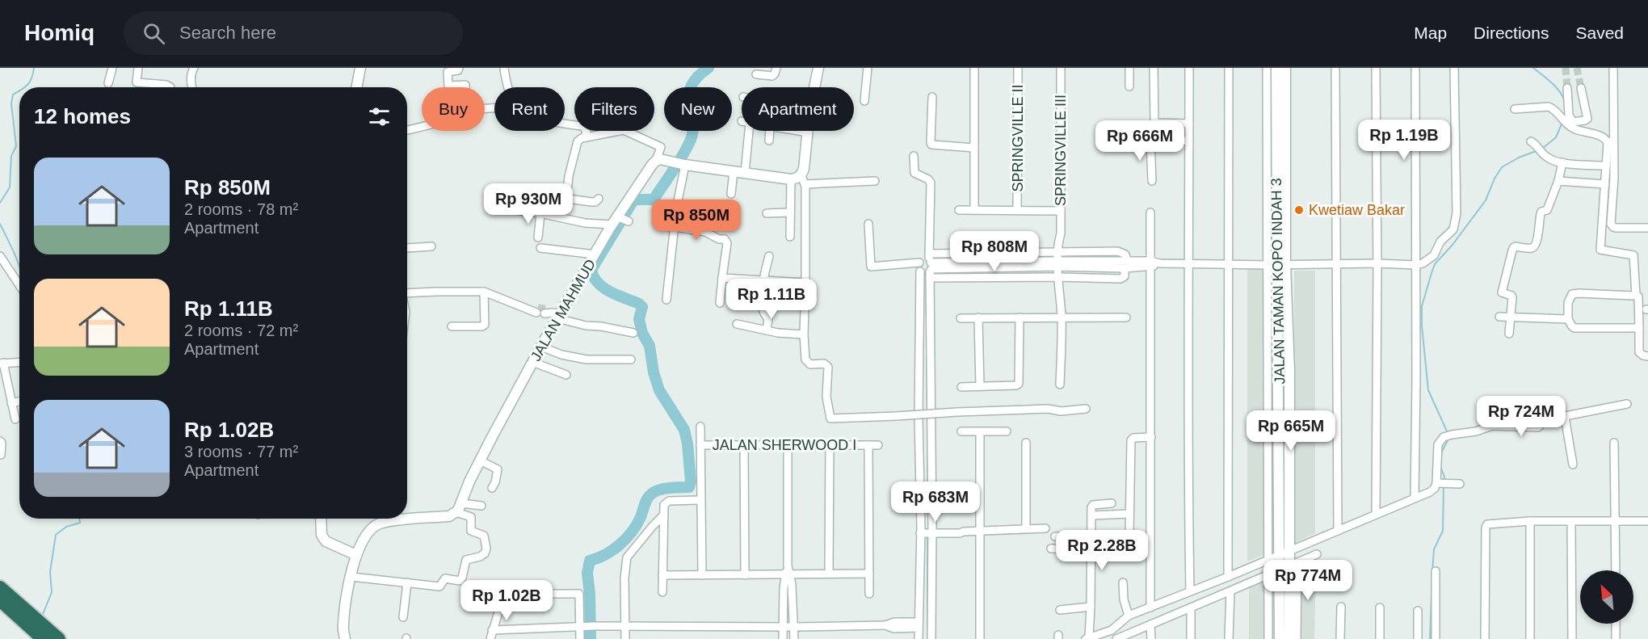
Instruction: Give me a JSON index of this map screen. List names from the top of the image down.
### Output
{
  "streets": {
    "main road": ["JALAN TAMAN KOPO INDAH 3", "JALAN MAHMUD"],
    "street": ["SPRINGVILLE II", "SPRINGVILLE III", "JALAN SHERWOOD I"]
  },
  "places": ["Kwetiaw Bakar"],
  "north": "top left",
  "page": {
    "header": "Homiq",
    "search": "Search here",
    "nav": ["Map", "Directions", "Saved"],
    "chip": [
      "Buy",
      "Rent",
      "Filters",
      "New",
      "Apartment"
    ],
    "heading": "12 homes",
    "price": [
      "Rp 1.19B",
      "Rp 666M",
      "Rp 930M",
      "Rp 850M",
      "Rp 808M",
      "Rp 1.11B",
      "Rp 724M",
      "Rp 665M",
      "Rp 683M",
      "Rp 2.28B",
      "Rp 774M",
      "Rp 1.02B"
    ],
    "list": [
      {
        "name": "Rp 850M",
        "note": "2 rooms · 78 m² · Apartment"
      },
      {
        "name": "Rp 1.11B",
        "note": "2 rooms · 72 m² · Apartment"
      },
      {
        "name": "Rp 1.02B",
        "note": "3 rooms · 77 m² · Apartment"
      }
    ]
  }
}
